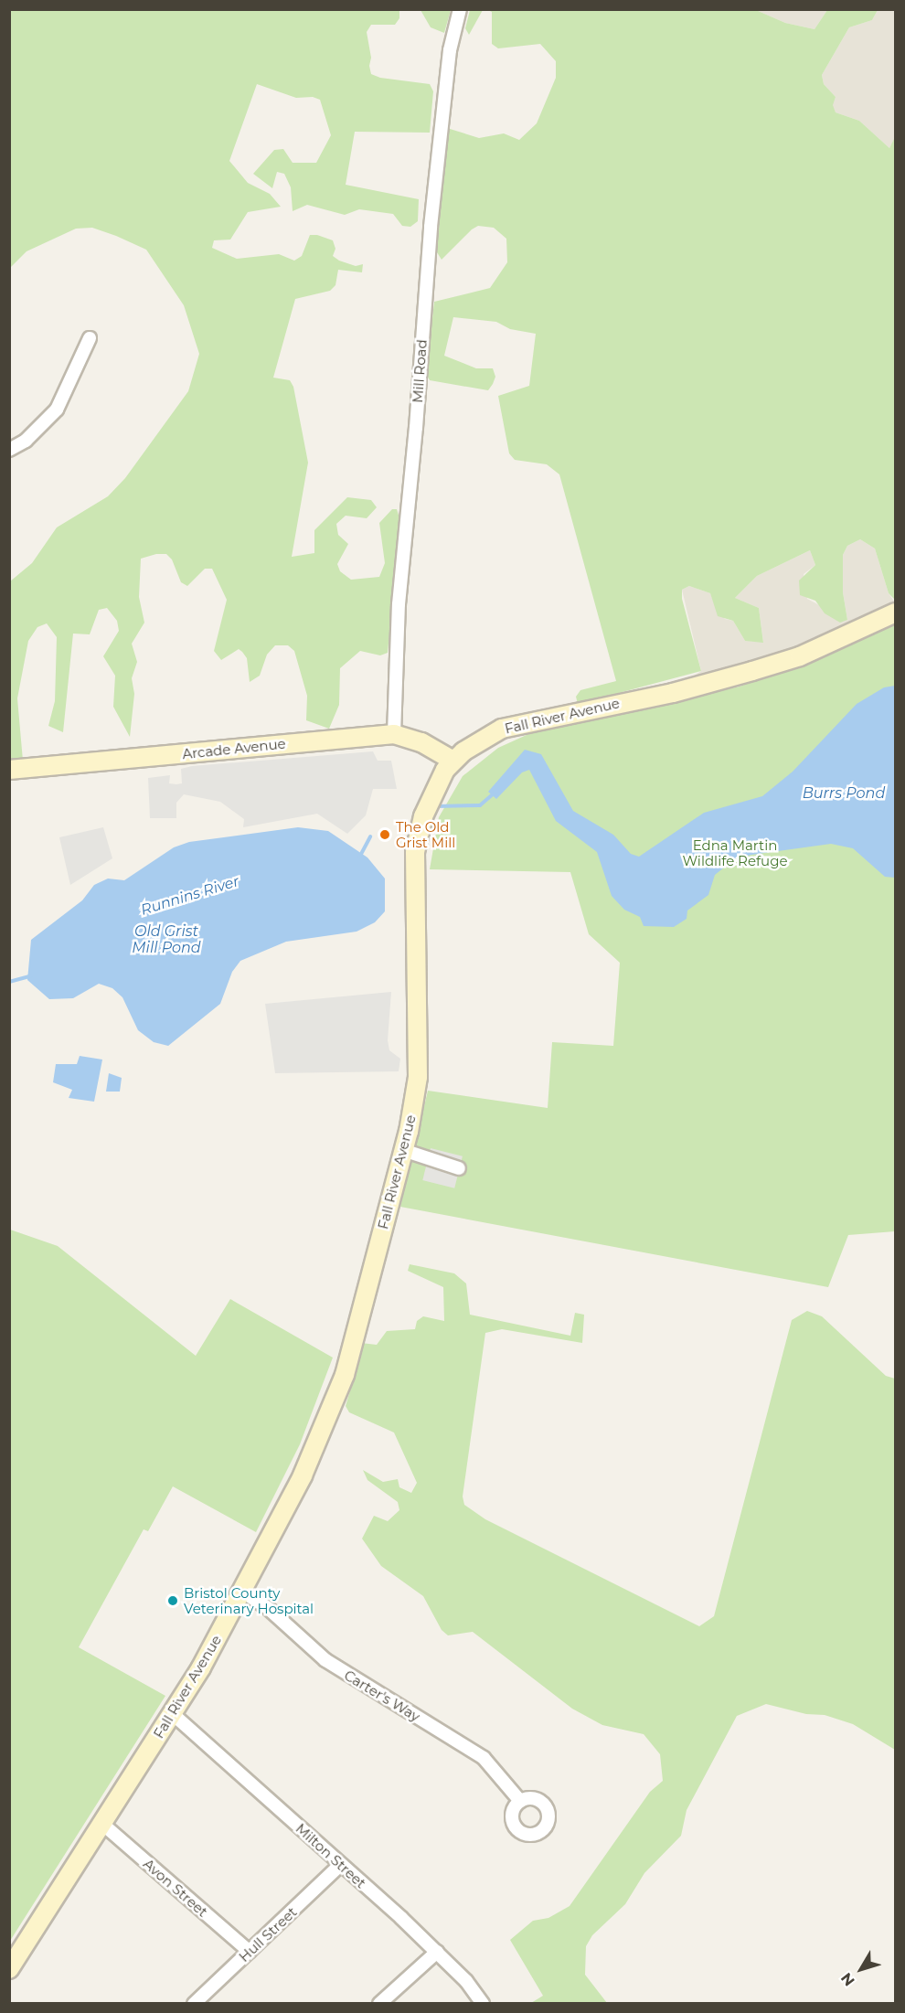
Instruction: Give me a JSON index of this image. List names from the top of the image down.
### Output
{
  "streets": {
    "main road": ["Fall River Avenue", "Arcade Avenue"],
    "street": [
      "Mill Road",
      "Carter's Way",
      "Milton Street",
      "Avon Street",
      "Hull Street"
    ]
  },
  "crossings": [
    ["Mill Road", "Arcade Avenue"],
    ["Fall River Avenue", "Arcade Avenue"],
    ["Fall River Avenue", "Carter's Way"],
    ["Fall River Avenue", "Milton Street"],
    ["Fall River Avenue", "Avon Street"],
    ["Milton Street", "Hull Street"],
    ["Avon Street", "Hull Street"]
  ],
  "water": ["Burrs Pond", "Runnins River", "Old Grist Mill Pond"],
  "parks": ["Edna Martin Wildlife Refuge"],
  "places": ["The Old Grist Mill", "Bristol County Veterinary Hospital"],
  "north": "bottom left"
}
